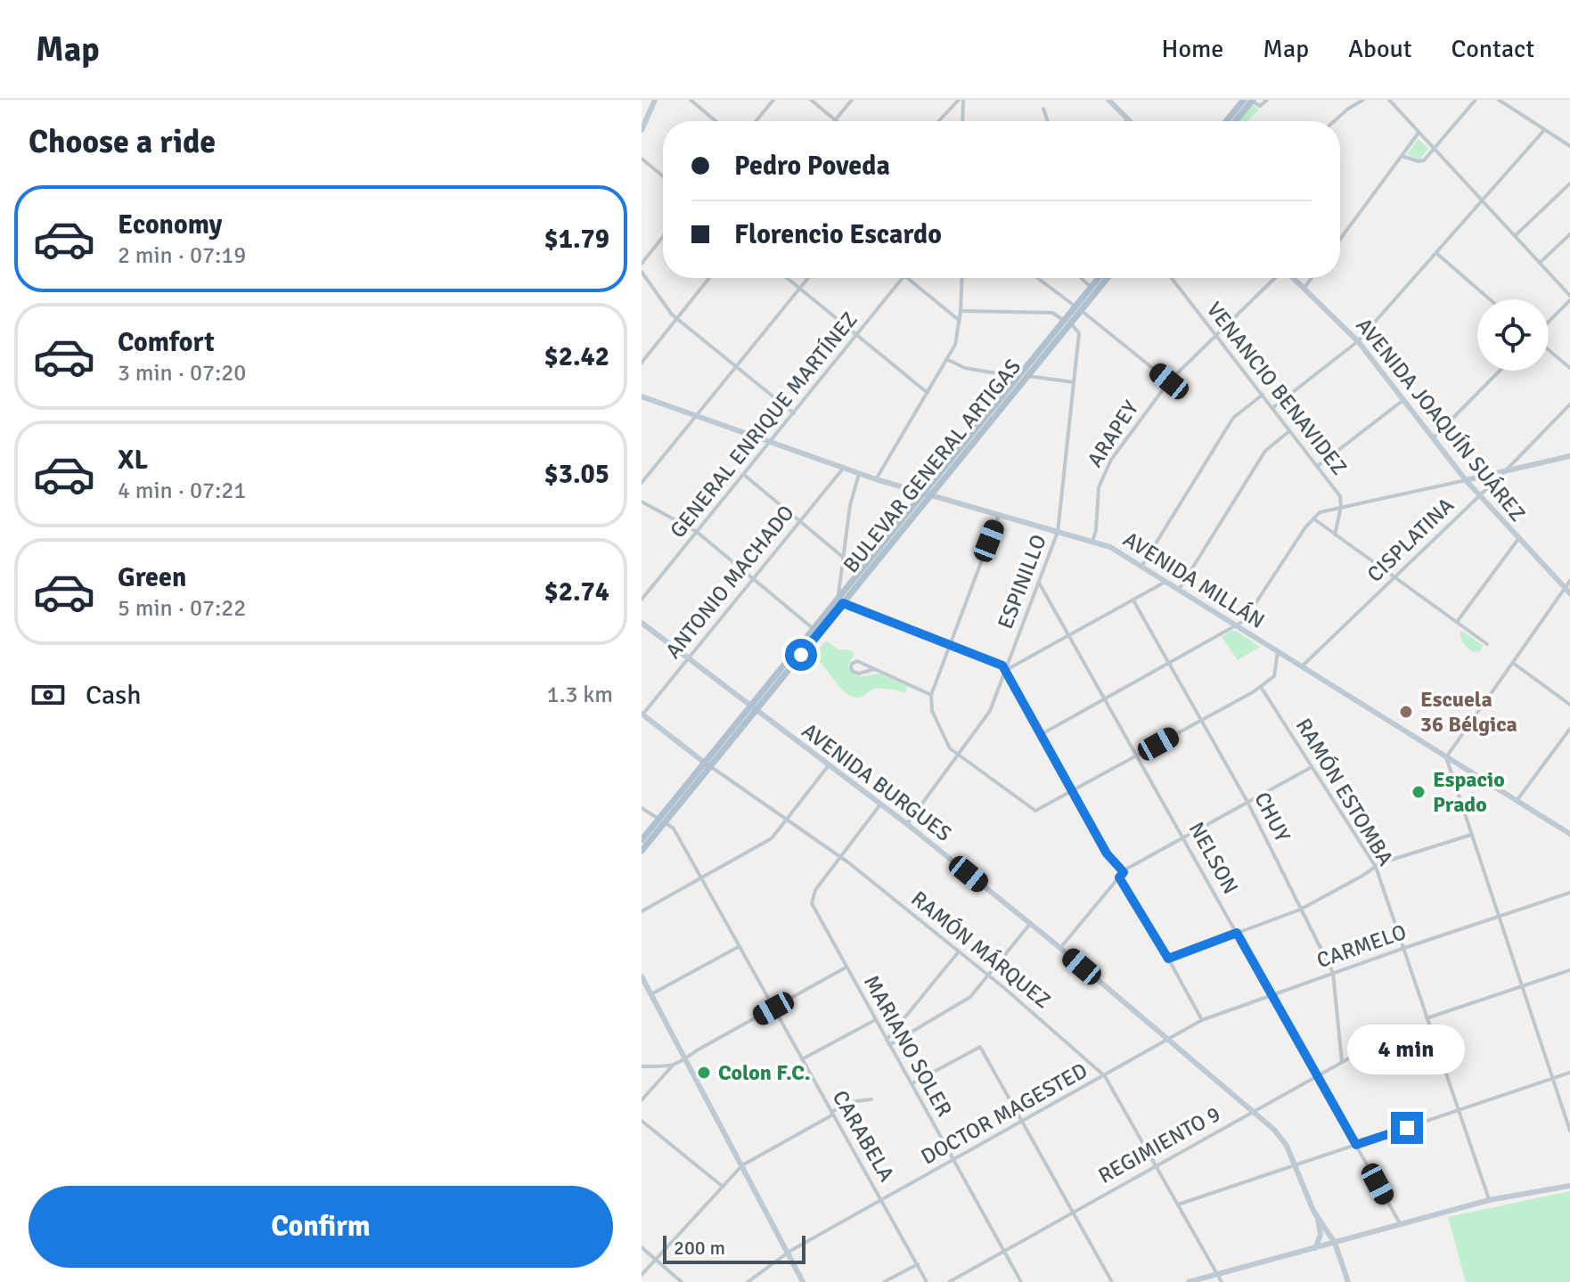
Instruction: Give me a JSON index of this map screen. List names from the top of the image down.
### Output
{
  "streets": {
    "main road": [
      "AVENIDA JOAQUÍN SUÁREZ",
      "BULEVAR GENERAL ARTIGAS",
      "AVENIDA MILLÁN",
      "AVENIDA BURGUES",
      "RAMÓN MÁRQUEZ"
    ],
    "street": [
      "VENANCIO BENAVIDEZ",
      "GENERAL ENRIQUE MARTÍNEZ",
      "ARAPEY",
      "CISPLATINA",
      "ANTONIO MACHADO",
      "ESPINILLO",
      "RAMÓN ESTOMBA",
      "CHUY",
      "NELSON",
      "CARMELO",
      "MARIANO SOLER",
      "DOCTOR MAGESTED",
      "CARABELA",
      "REGIMIENTO 9"
    ]
  },
  "crossings": [
    ["VENANCIO BENAVIDEZ", "ARAPEY"],
    ["AVENIDA JOAQUÍN SUÁREZ", "CISPLATINA"],
    ["GENERAL ENRIQUE MARTÍNEZ", "AVENIDA MILLÁN"],
    ["ARAPEY", "AVENIDA MILLÁN"],
    ["BULEVAR GENERAL ARTIGAS", "AVENIDA MILLÁN"],
    ["BULEVAR GENERAL ARTIGAS", "ESPINILLO"],
    ["BULEVAR GENERAL ARTIGAS", "AVENIDA BURGUES"],
    ["BULEVAR GENERAL ARTIGAS", "RAMÓN MÁRQUEZ"],
    ["BULEVAR GENERAL ARTIGAS", "CARABELA"],
    ["CISPLATINA", "AVENIDA MILLÁN"],
    ["AVENIDA MILLÁN", "ANTONIO MACHADO"],
    ["AVENIDA MILLÁN", "ESPINILLO"],
    ["ANTONIO MACHADO", "AVENIDA BURGUES"],
    ["ANTONIO MACHADO", "RAMÓN MÁRQUEZ"],
    ["ESPINILLO", "AVENIDA BURGUES"],
    ["ESPINILLO", "NELSON"],
    ["AVENIDA BURGUES", "CARMELO"],
    ["AVENIDA BURGUES", "DOCTOR MAGESTED"],
    ["AVENIDA BURGUES", "REGIMIENTO 9"],
    ["RAMÓN ESTOMBA", "CARMELO"],
    ["CHUY", "CARMELO"],
    ["CHUY", "REGIMIENTO 9"],
    ["NELSON", "CARMELO"],
    ["NELSON", "REGIMIENTO 9"],
    ["CARMELO", "DOCTOR MAGESTED"],
    ["RAMÓN MÁRQUEZ", "MARIANO SOLER"],
    ["RAMÓN MÁRQUEZ", "DOCTOR MAGESTED"],
    ["RAMÓN MÁRQUEZ", "REGIMIENTO 9"],
    ["MARIANO SOLER", "DOCTOR MAGESTED"],
    ["MARIANO SOLER", "REGIMIENTO 9"],
    ["DOCTOR MAGESTED", "CARABELA"]
  ],
  "places": ["Escuela 36 Bélgica", "Espacio Prado", "Colon F.C."],
  "scale_bar": "200 m",
  "page": {
    "header": "Map",
    "nav": [
      "Home",
      "Map",
      "About",
      "Contact"
    ],
    "heading": "Choose a ride",
    "banner": ["Pedro Poveda", "Florencio Escardo"],
    "list": [
      {
        "name": "Economy",
        "note": "2 min · 07:19",
        "value": "$1.79"
      },
      {
        "name": "Comfort",
        "note": "3 min · 07:20",
        "value": "$2.42"
      },
      {
        "name": "XL",
        "note": "4 min · 07:21",
        "value": "$3.05"
      },
      {
        "name": "Green",
        "note": "5 min · 07:22",
        "value": "$2.74"
      }
    ],
    "pay": ["Cash", "1.3 km"],
    "bubble": "4 min",
    "buttons": "Confirm",
    "scale": "200 m"
  }
}
